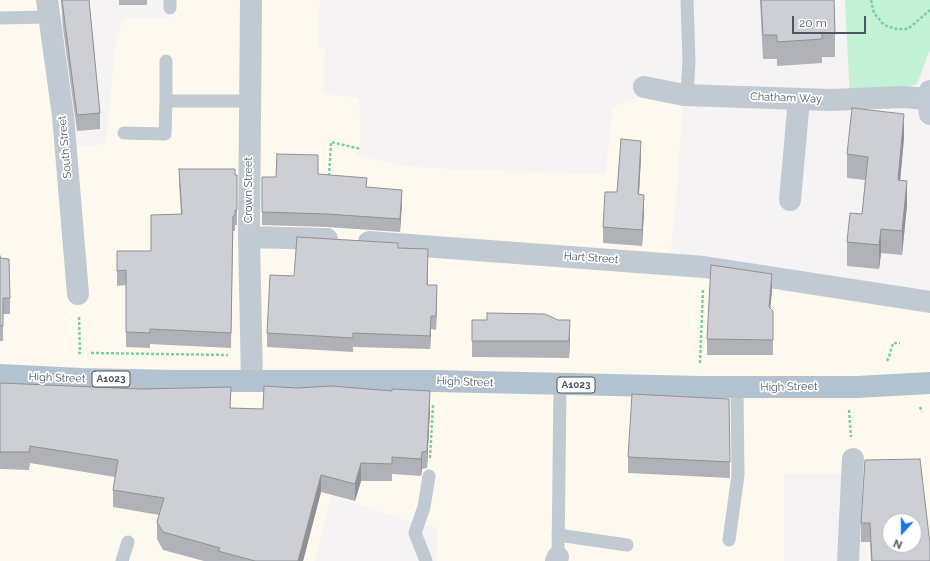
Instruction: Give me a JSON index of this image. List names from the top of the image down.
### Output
{
  "streets": {
    "main road": ["High Street", "A1023"],
    "street": [
      "Chatham Way",
      "South Street",
      "Crown Street",
      "Hart Street"
    ]
  },
  "crossings": [
    ["Crown Street", "Hart Street"],
    ["Crown Street", "High Street"]
  ],
  "scale_bar": "20 m",
  "north": "bottom"
}
